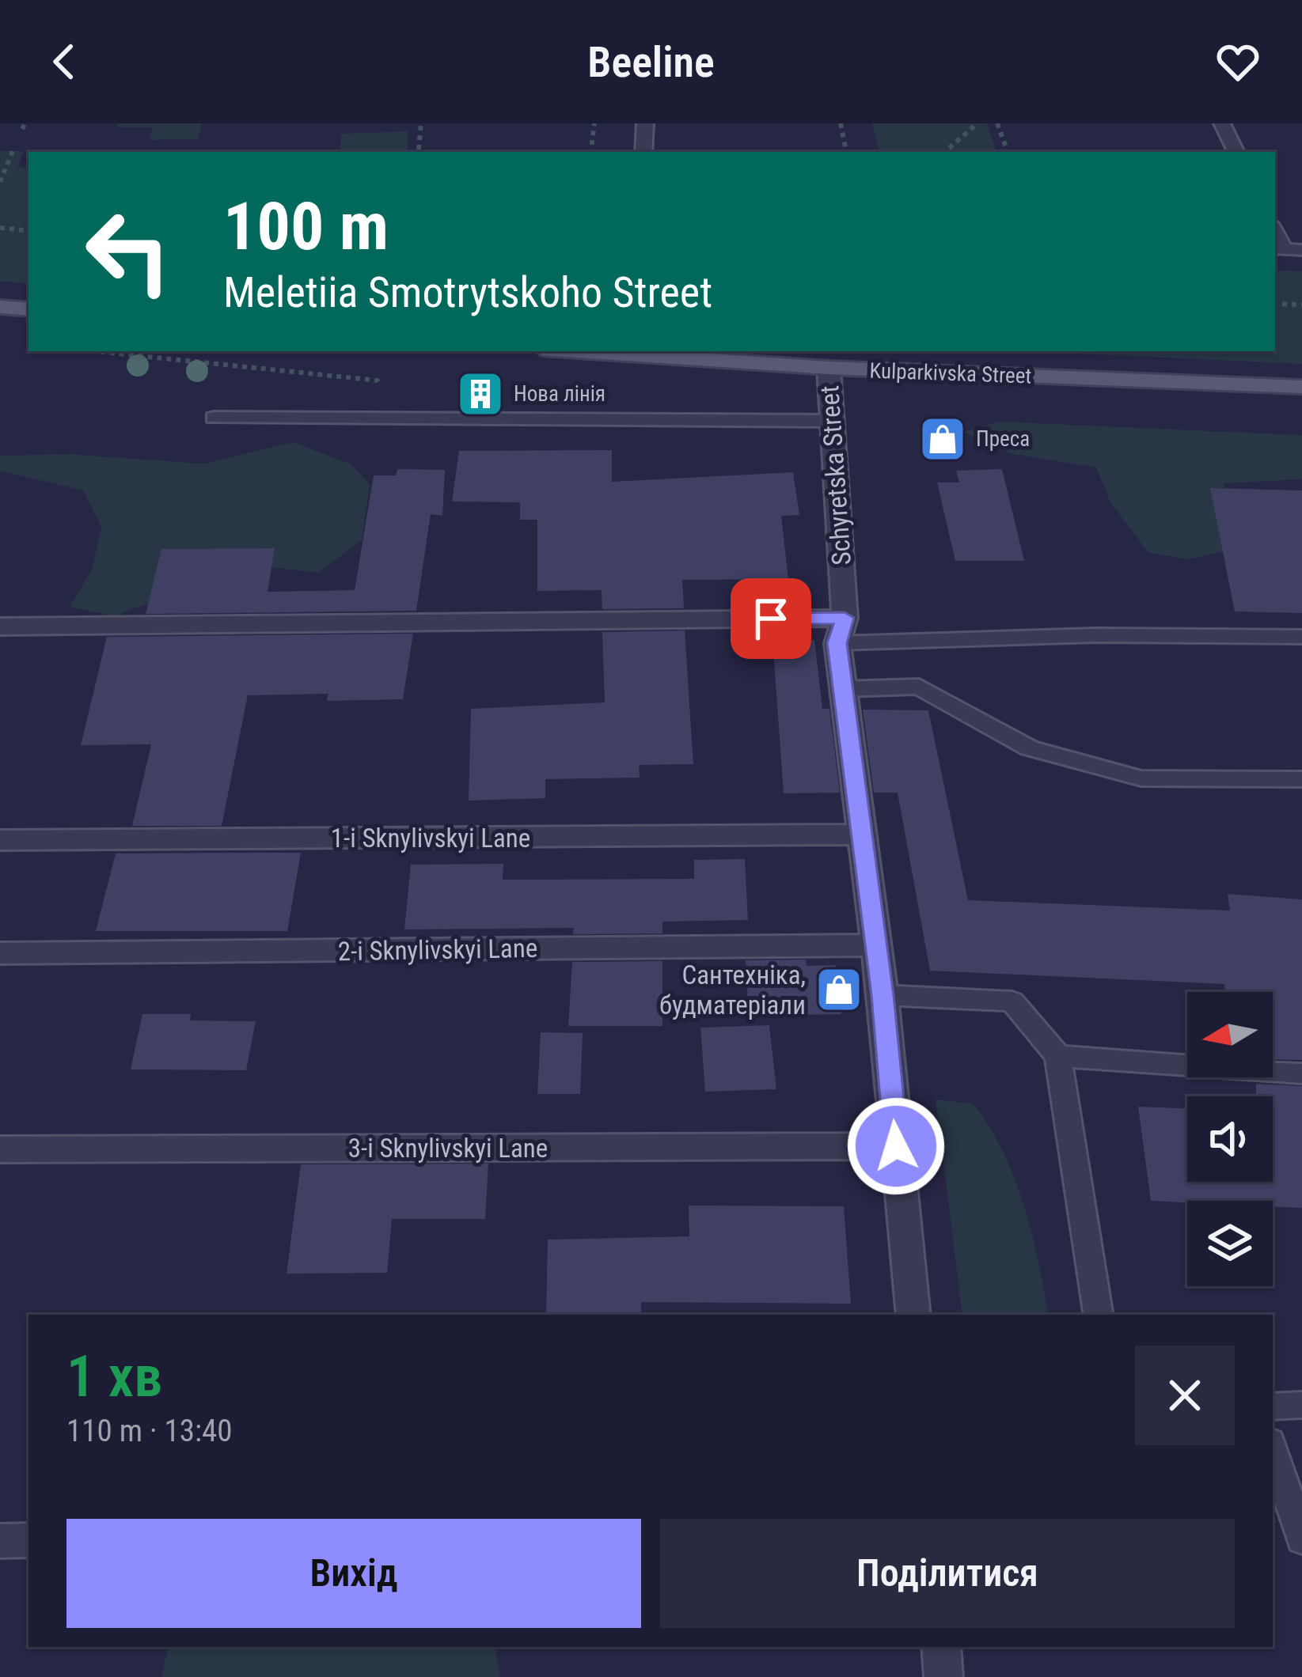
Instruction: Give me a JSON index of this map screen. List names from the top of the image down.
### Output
{
  "streets": {
    "main road": ["Kulparkivska Street"],
    "street": [
      "Schyretska Street",
      "1-i Sknylivskyi Lane",
      "2-i Sknylivskyi Lane",
      "3-i Sknylivskyi Lane"
    ]
  },
  "crossings": [
    ["Kulparkivska Street", "Schyretska Street"],
    ["Schyretska Street", "1-i Sknylivskyi Lane"],
    ["Schyretska Street", "2-i Sknylivskyi Lane"],
    ["Schyretska Street", "3-i Sknylivskyi Lane"]
  ],
  "places": {
    "building": ["Нова лінія"],
    "shop": ["Преса", "Сантехніка, будматеріали"]
  },
  "north": "left",
  "page": {
    "header": "Beeline",
    "turn": ["100 m", "Meletiia Smotrytskoho Street"],
    "heading": ["1 хв", "110 m · 13:40"],
    "buttons": ["Вихід", "Поділитися"]
  }
}
